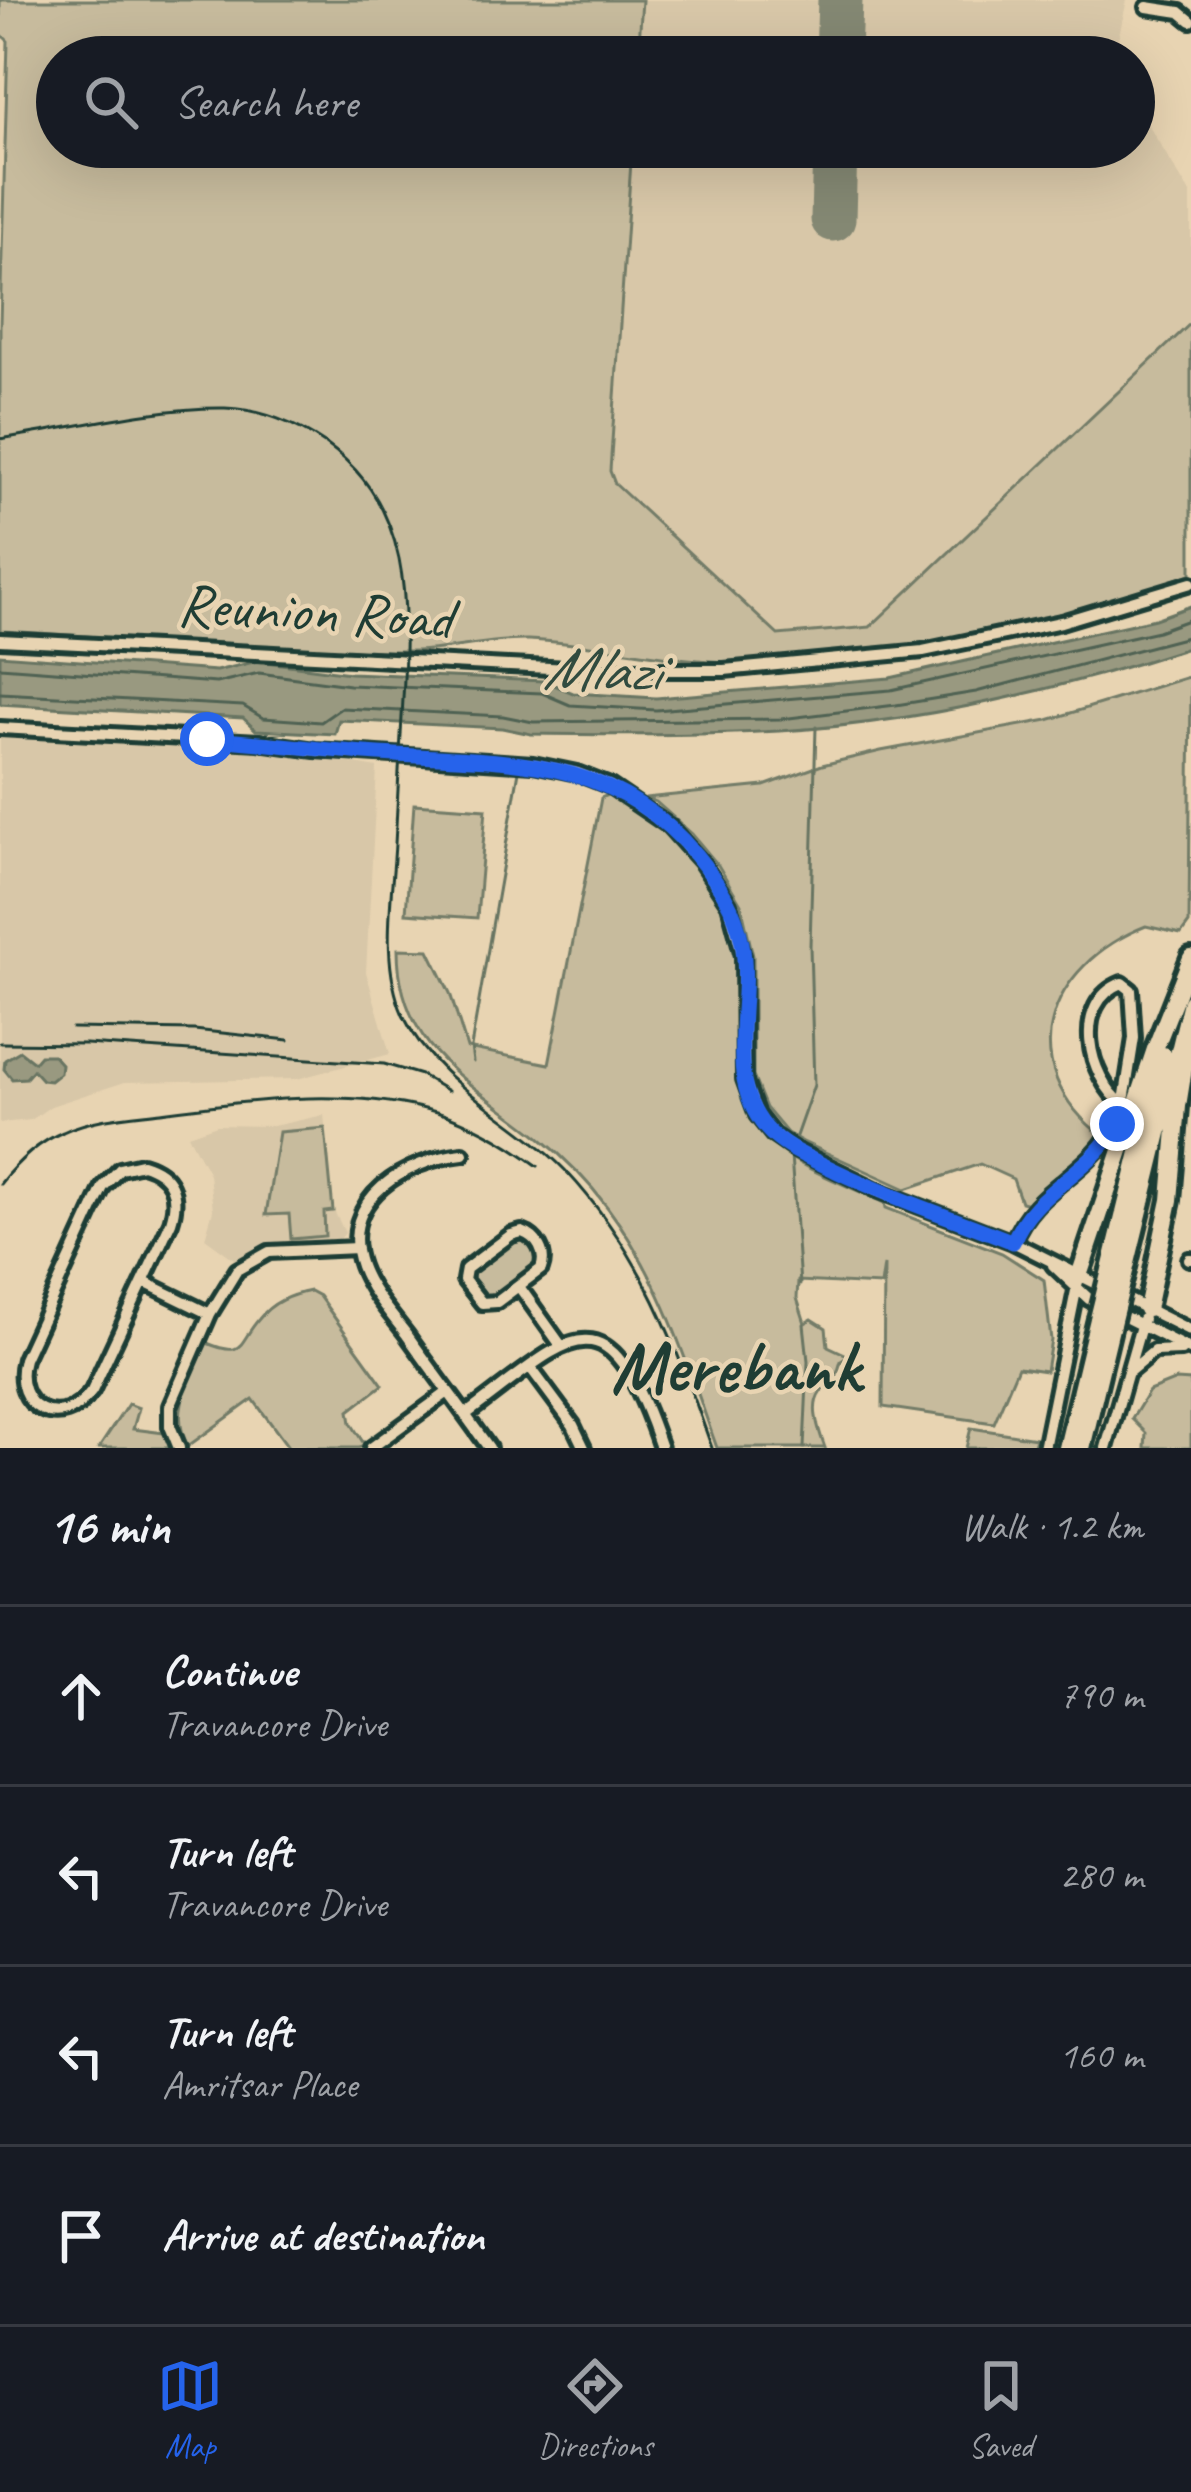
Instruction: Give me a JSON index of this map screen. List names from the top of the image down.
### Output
{
  "streets": {
    "street": ["Reunion Road"]
  },
  "districts": ["Merebank"],
  "water": ["Mlazi"],
  "page": {
    "search": "Search here",
    "heading": ["16 min", "Walk · 1.2 km"],
    "list": [
      ["Continue", "Travancore Drive", "790 m"],
      ["Turn left", "Travancore Drive", "280 m"],
      ["Turn left", "Amritsar Place", "160 m"],
      "Arrive at destination"
    ],
    "nav": ["Map", "Directions", "Saved"]
  }
}
